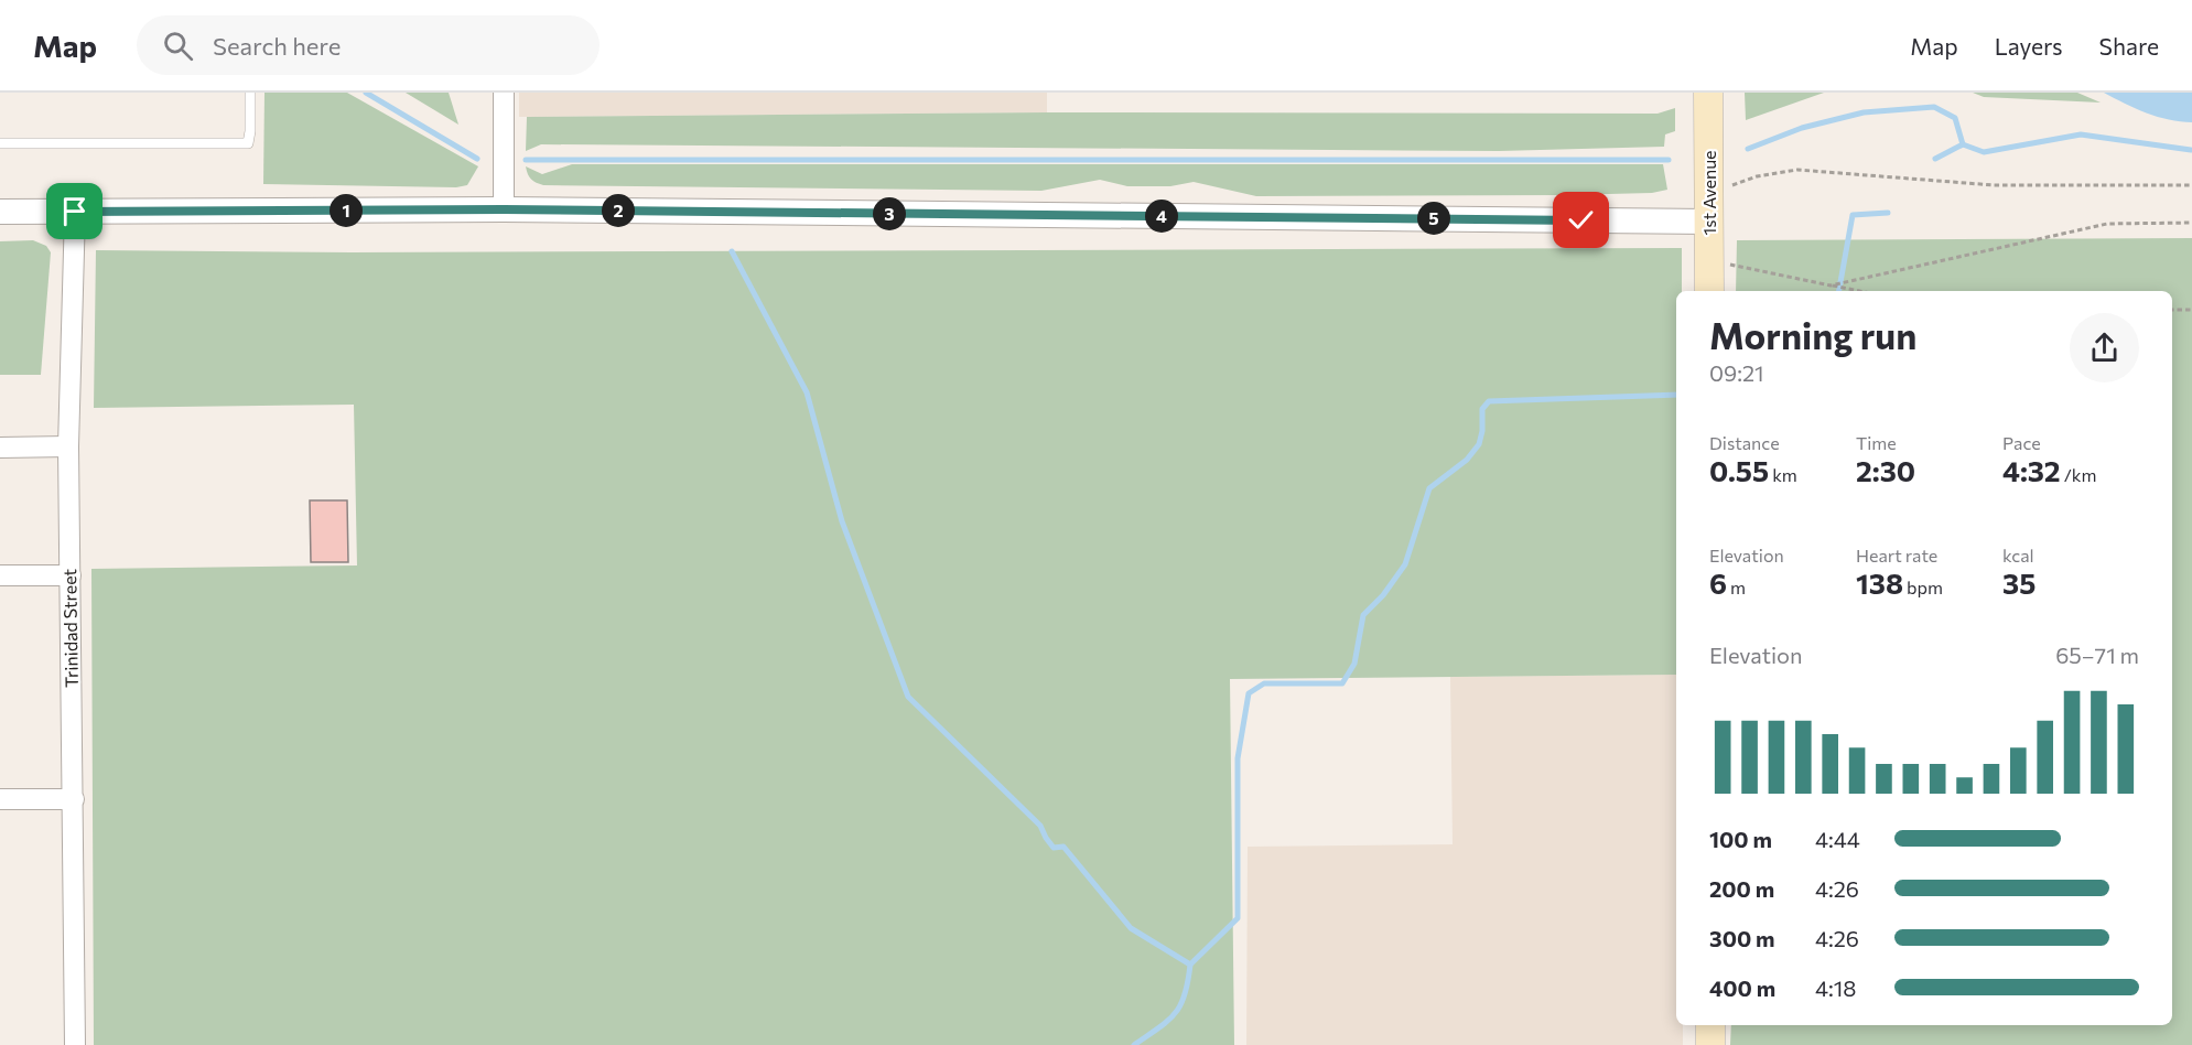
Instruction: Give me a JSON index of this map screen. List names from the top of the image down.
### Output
{
  "streets": {
    "main road": ["1st Avenue"],
    "street": ["Trinidad Street"]
  },
  "page": {
    "header": "Map",
    "search": "Search here",
    "nav": ["Map", "Layers", "Share"],
    "pins": [
      "1",
      "2",
      "3",
      "4",
      "5"
    ],
    "heading": ["Morning run", "09:21"],
    "stats": [
      ["Distance", "0.55 km"],
      ["Time", "2:30"],
      ["Pace", "4:32 /km"],
      ["Elevation", "6 m"],
      ["Heart rate", "138 bpm"],
      ["kcal", "35"]
    ],
    "chart": ["Elevation", "65–71 m"],
    "list": [
      {
        "name": "100 m",
        "note": "4:44"
      },
      {
        "name": "200 m",
        "note": "4:26"
      },
      {
        "name": "300 m",
        "note": "4:26"
      },
      {
        "name": "400 m",
        "note": "4:18"
      }
    ]
  }
}
